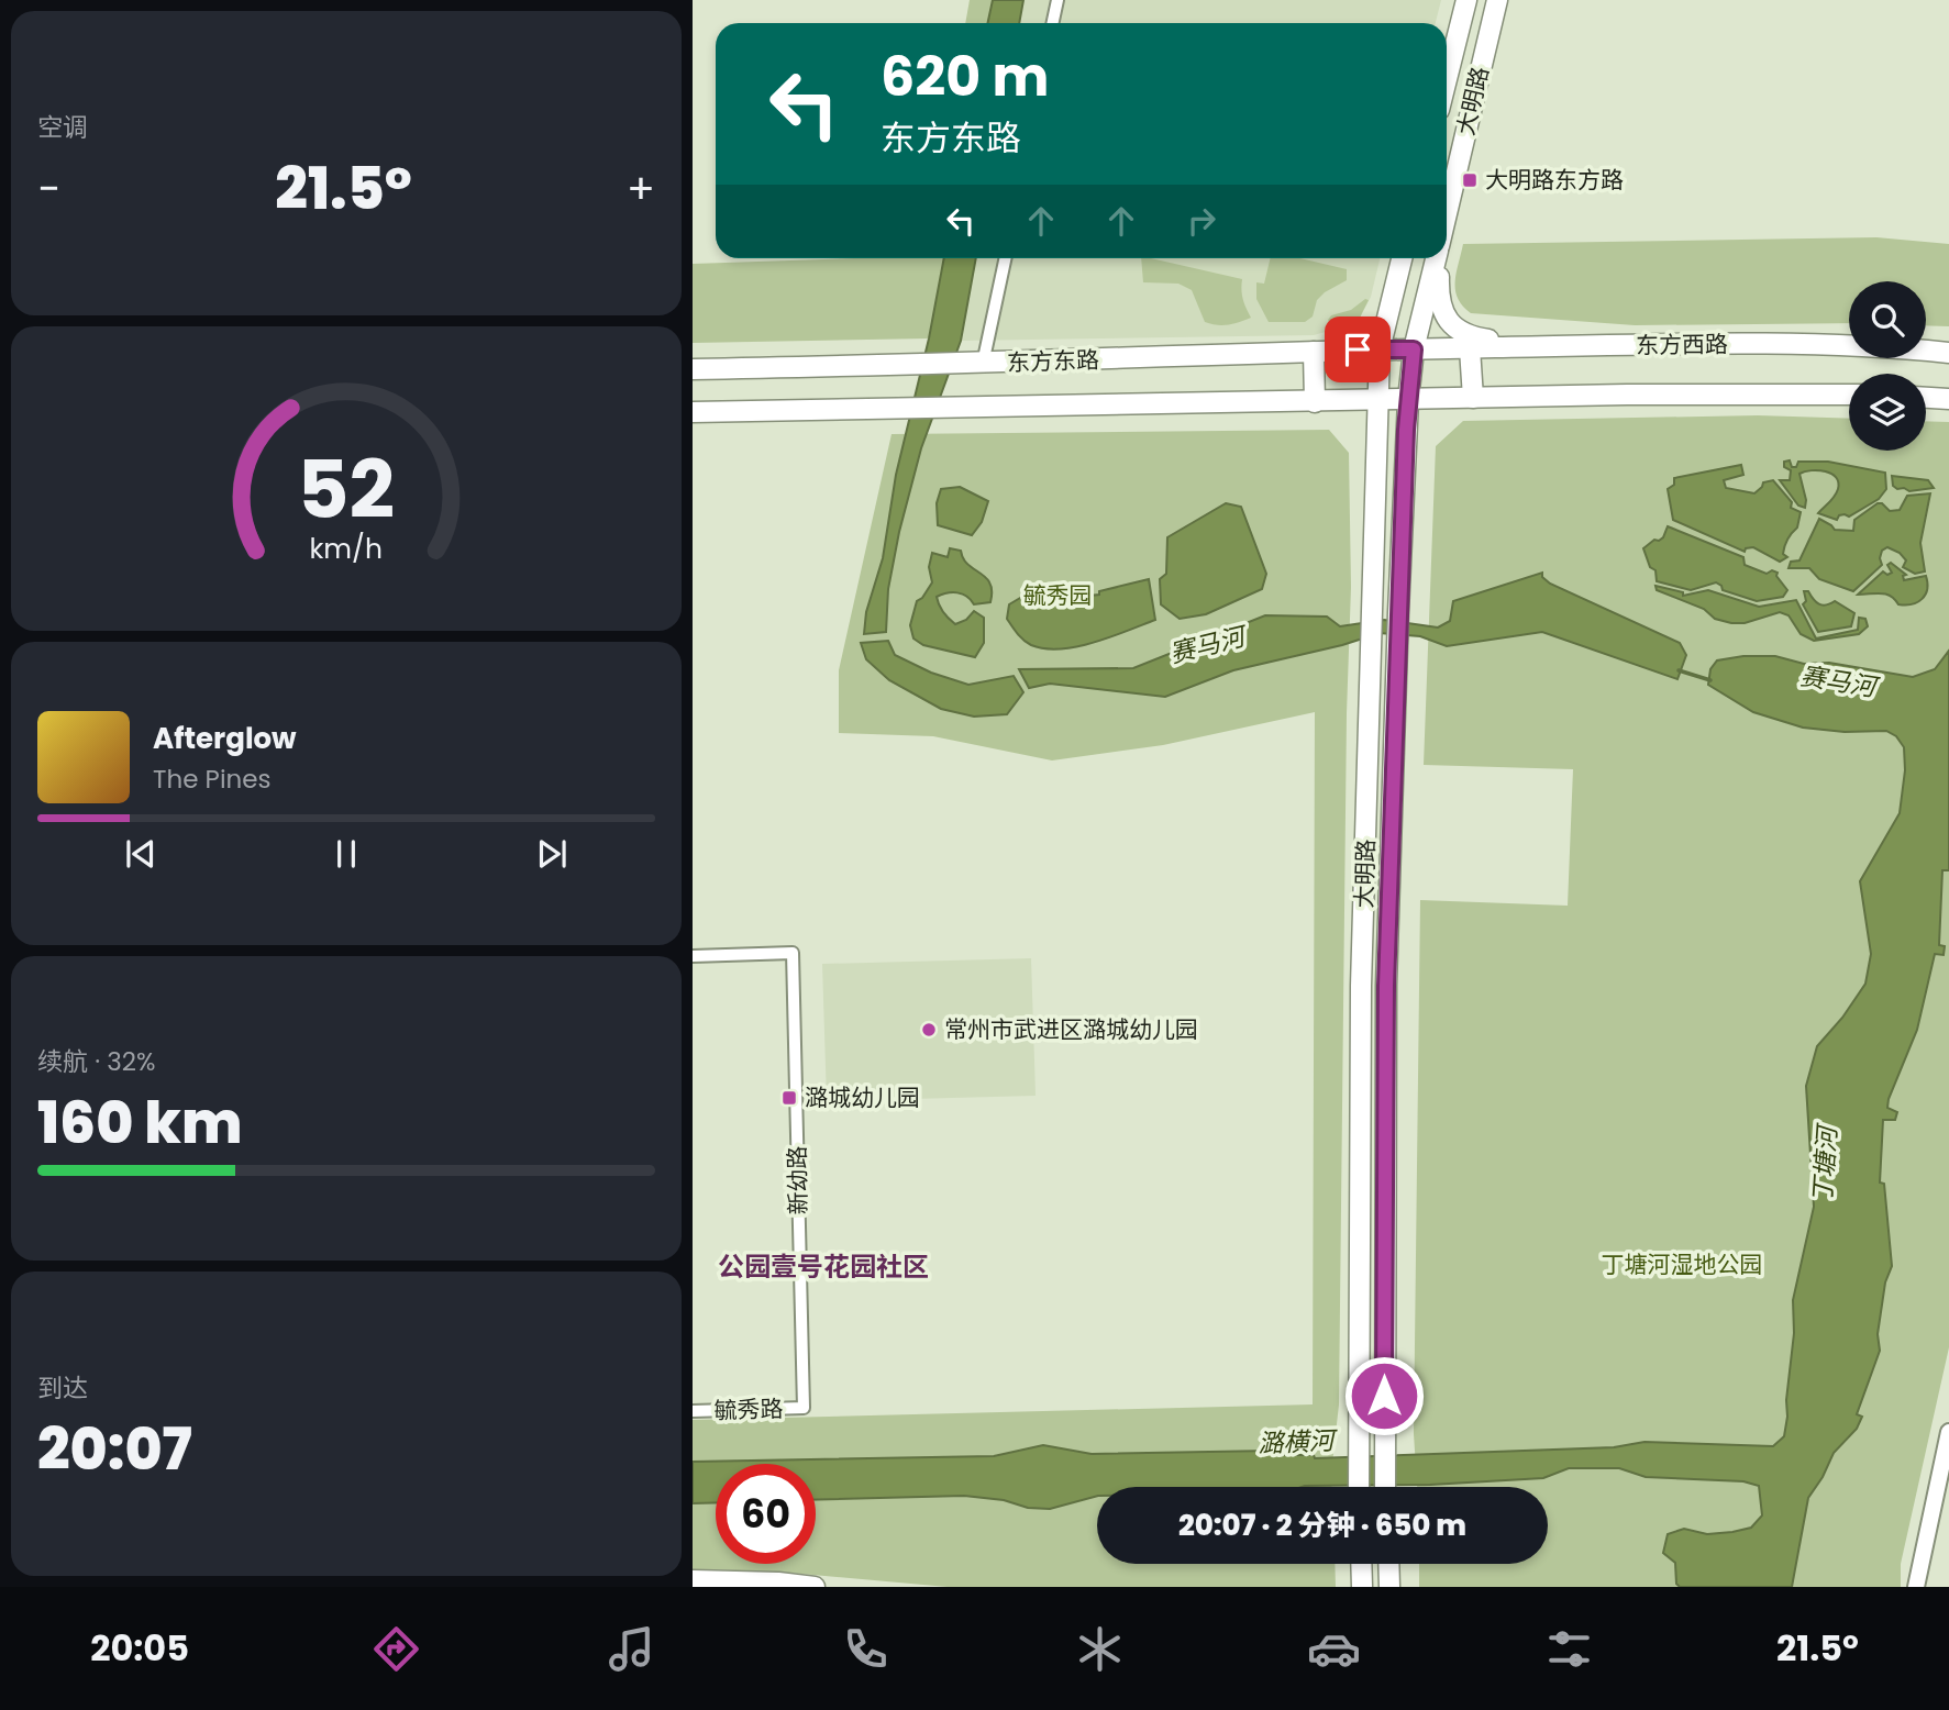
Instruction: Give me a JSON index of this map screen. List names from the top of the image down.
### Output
{
  "streets": {
    "main road": ["大明路", "东方西路", "东方东路"],
    "street": ["新幼路", "毓秀路"]
  },
  "crossings": [
    ["大明路", "东方西路"],
    ["大明路", "东方东路"],
    ["东方西路", "东方东路"],
    ["新幼路", "毓秀路"]
  ],
  "districts": ["公园壹号花园社区"],
  "water": ["赛马河", "丁塘河", "潞横河"],
  "parks": ["毓秀园", "丁塘河湿地公园"],
  "places": {
    "transit": ["大明路东方路", "潞城幼儿园"],
    "other": ["常州市武进区潞城幼儿园"]
  },
  "page": {
    "tile": [
      "空调",
      ["续航 · 32%", "160 km"],
      ["到达", "20:07"]
    ],
    "turn": ["620 m", "东方东路"],
    "heat": ["−", "21.5°", "+"],
    "song": ["Afterglow", "The Pines"],
    "limit": "60",
    "trip": "20:07 · 2 分钟 · 650 m",
    "tabs": ["20:05", "21.5°"],
    "gauge": ["52", "km/h"]
  }
}
